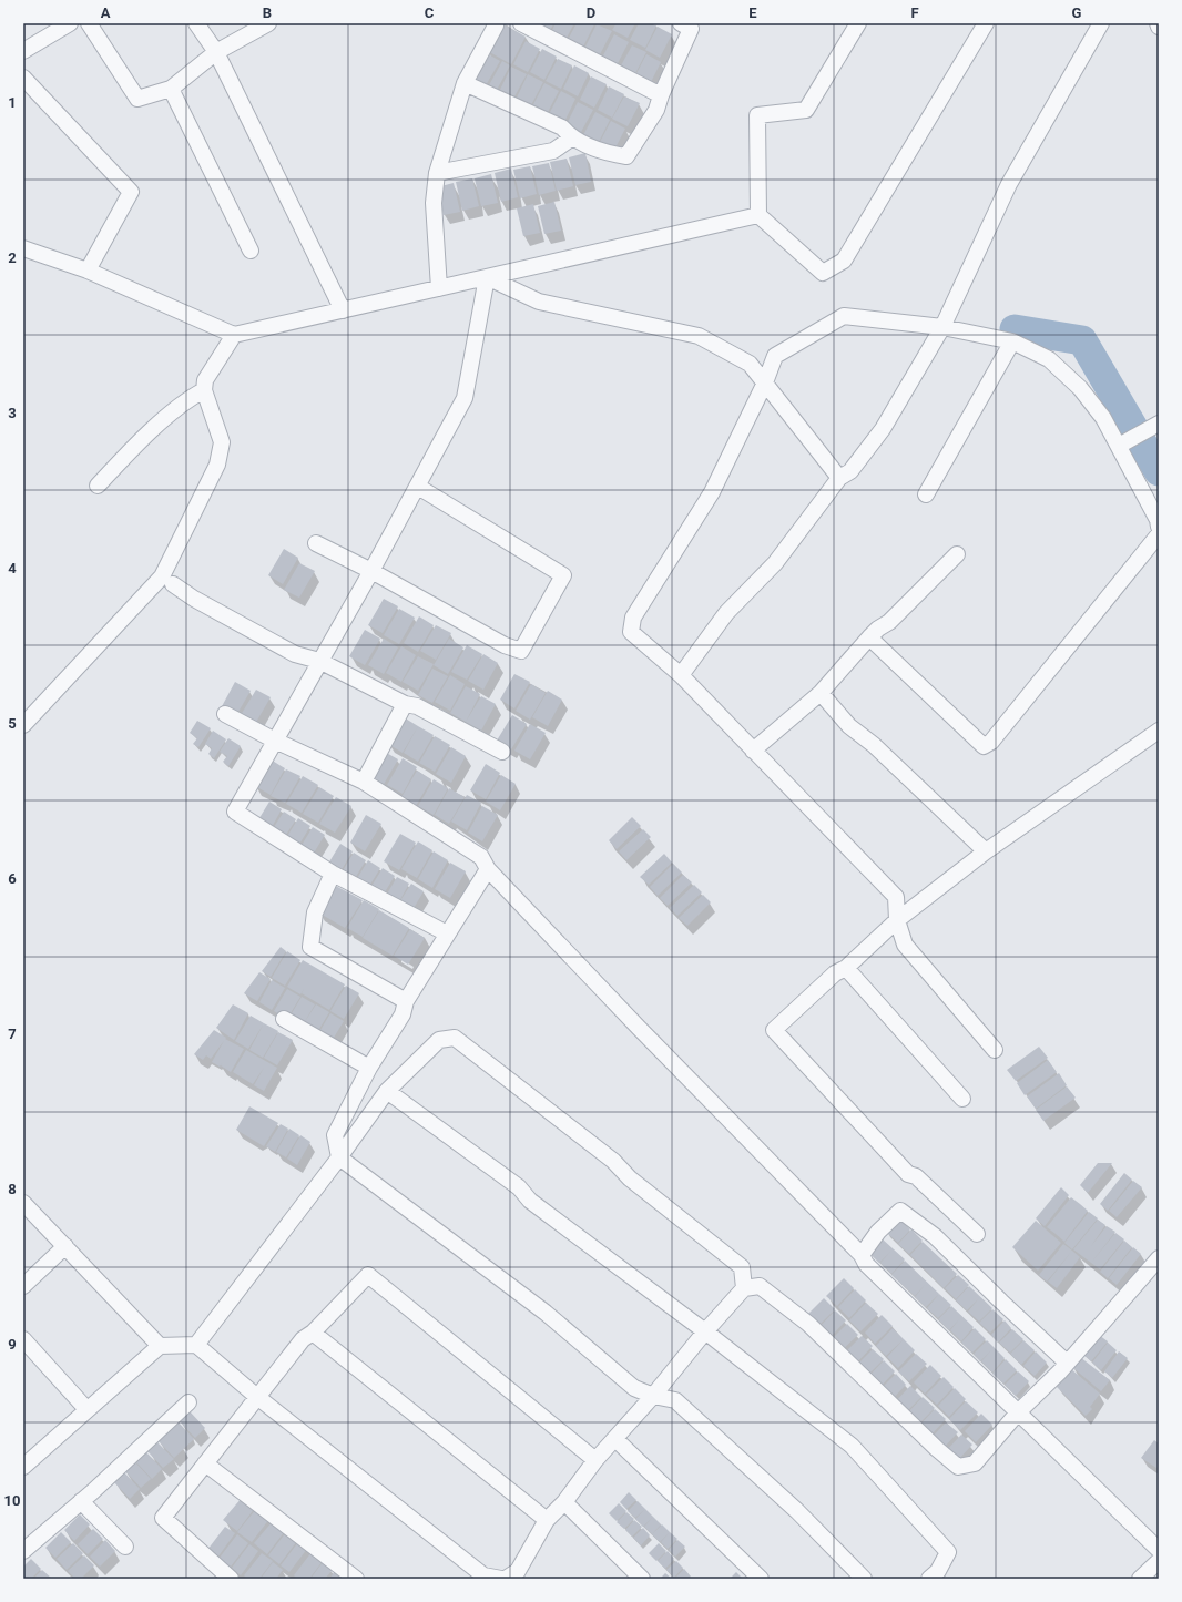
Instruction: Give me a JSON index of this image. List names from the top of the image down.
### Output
{
  "grid": {
    "columns": [
      "A",
      "B",
      "C",
      "D",
      "E",
      "F",
      "G"
    ],
    "rows": [
      "1",
      "2",
      "3",
      "4",
      "5",
      "6",
      "7",
      "8",
      "9",
      "10"
    ]
  }
}
